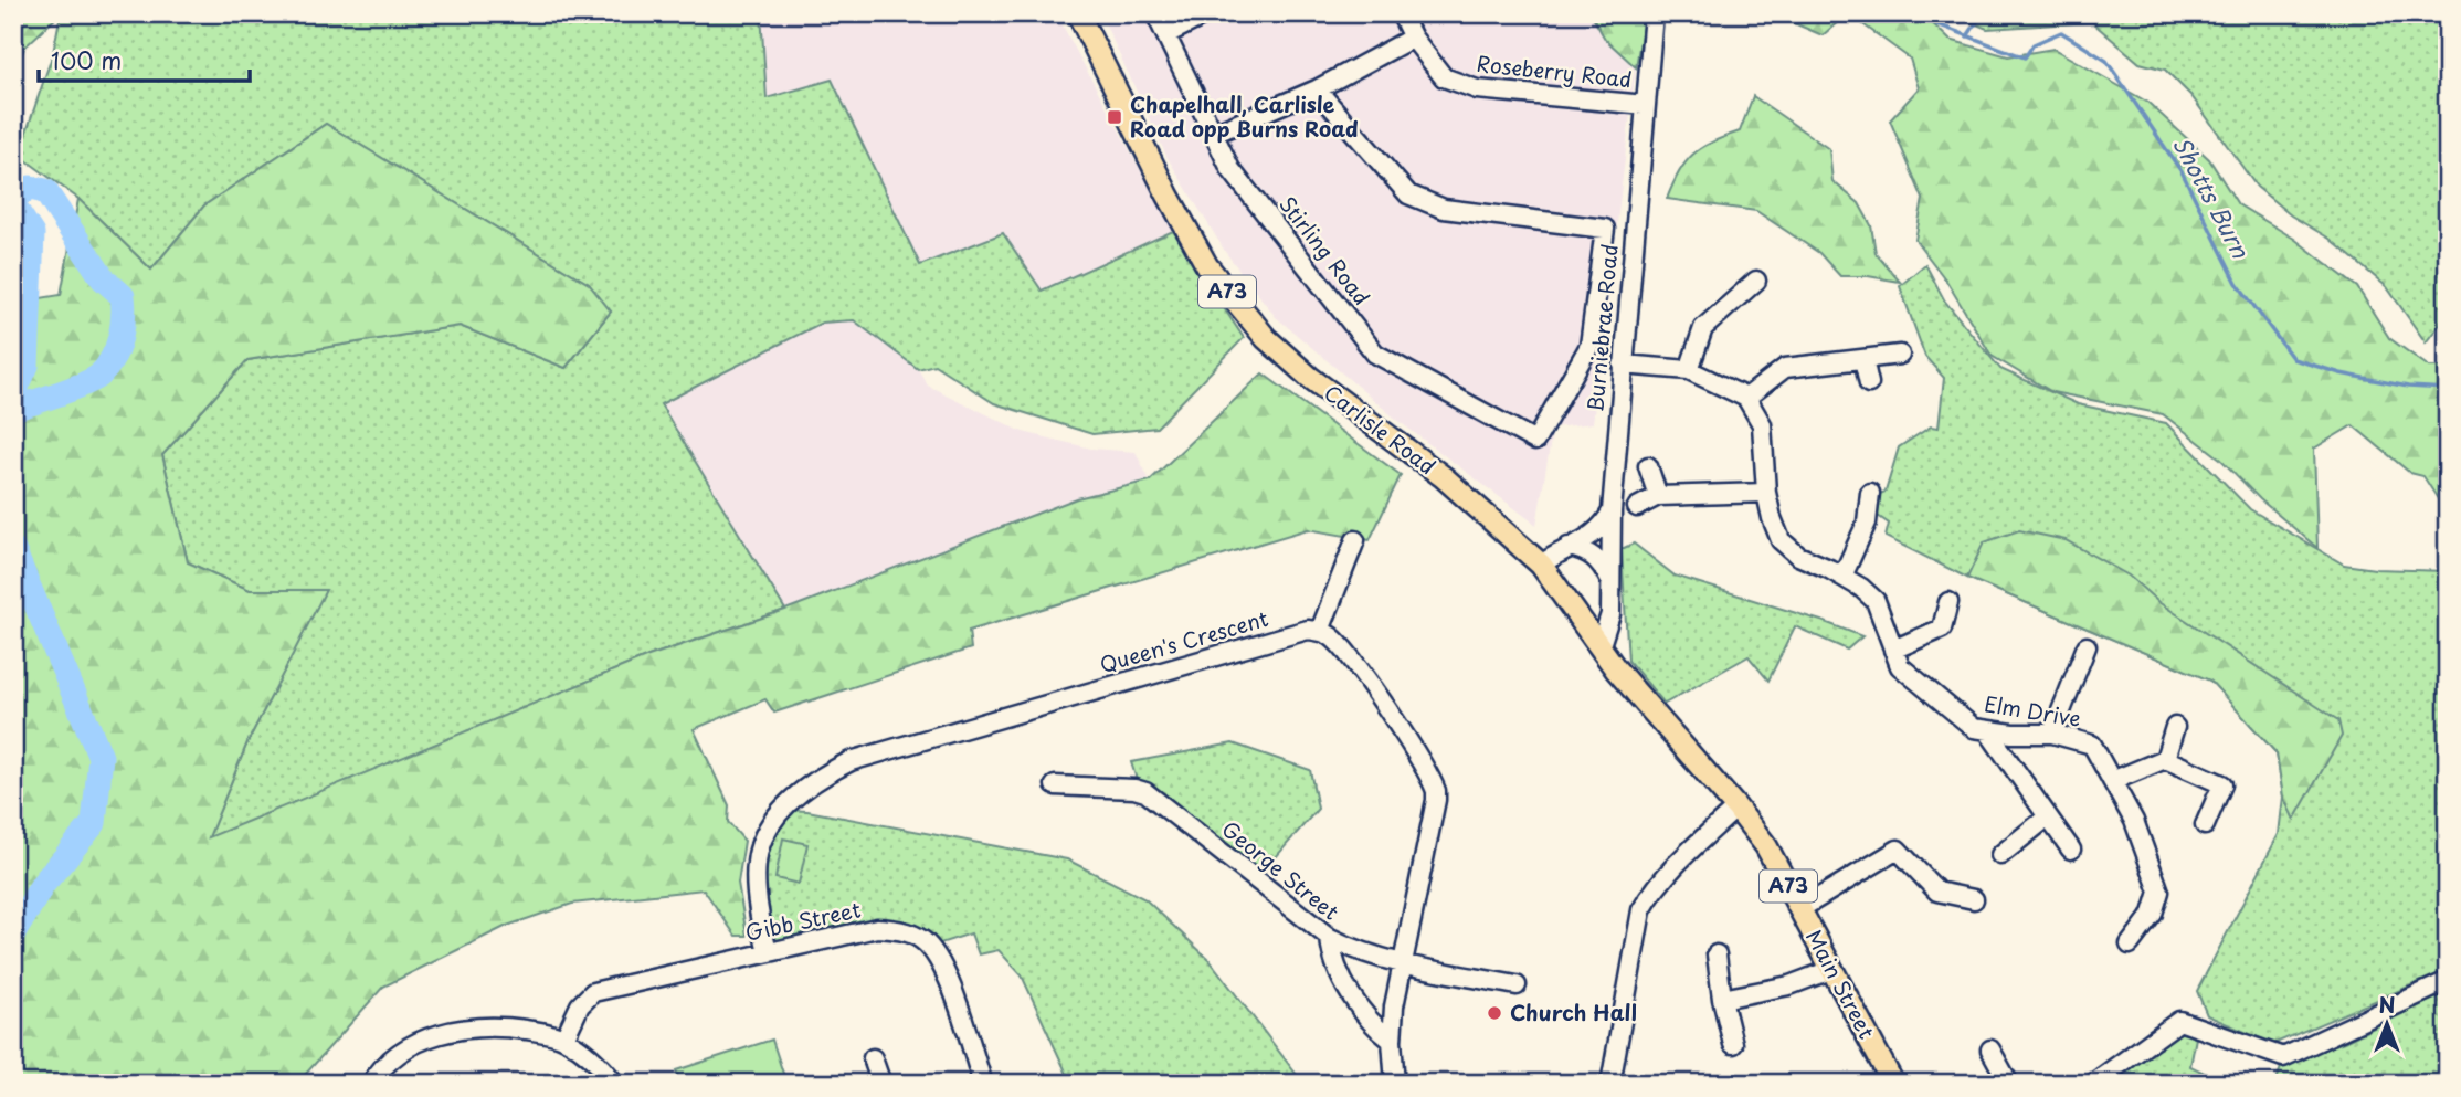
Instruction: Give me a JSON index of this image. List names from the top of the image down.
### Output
{
  "streets": {
    "main road": ["A73", "Carlisle Road", "Main Street"],
    "street": [
      "Roseberry Road",
      "Stirling Road",
      "Burniebrae Road",
      "Queen's Crescent",
      "Elm Drive",
      "George Street",
      "Gibb Street"
    ]
  },
  "crossings": [
    ["Roseberry Road", "Burniebrae Road"],
    ["Burniebrae Road", "Carlisle Road"],
    ["Carlisle Road", "Main Street"],
    ["Queen's Crescent", "Gibb Street"]
  ],
  "water": ["Shotts Burn"],
  "places": {
    "transit": ["Chapelhall, Carlisle Road opp Burns Road"],
    "other": ["Church Hall"]
  },
  "scale_bar": "100 m",
  "north": "top"
}
